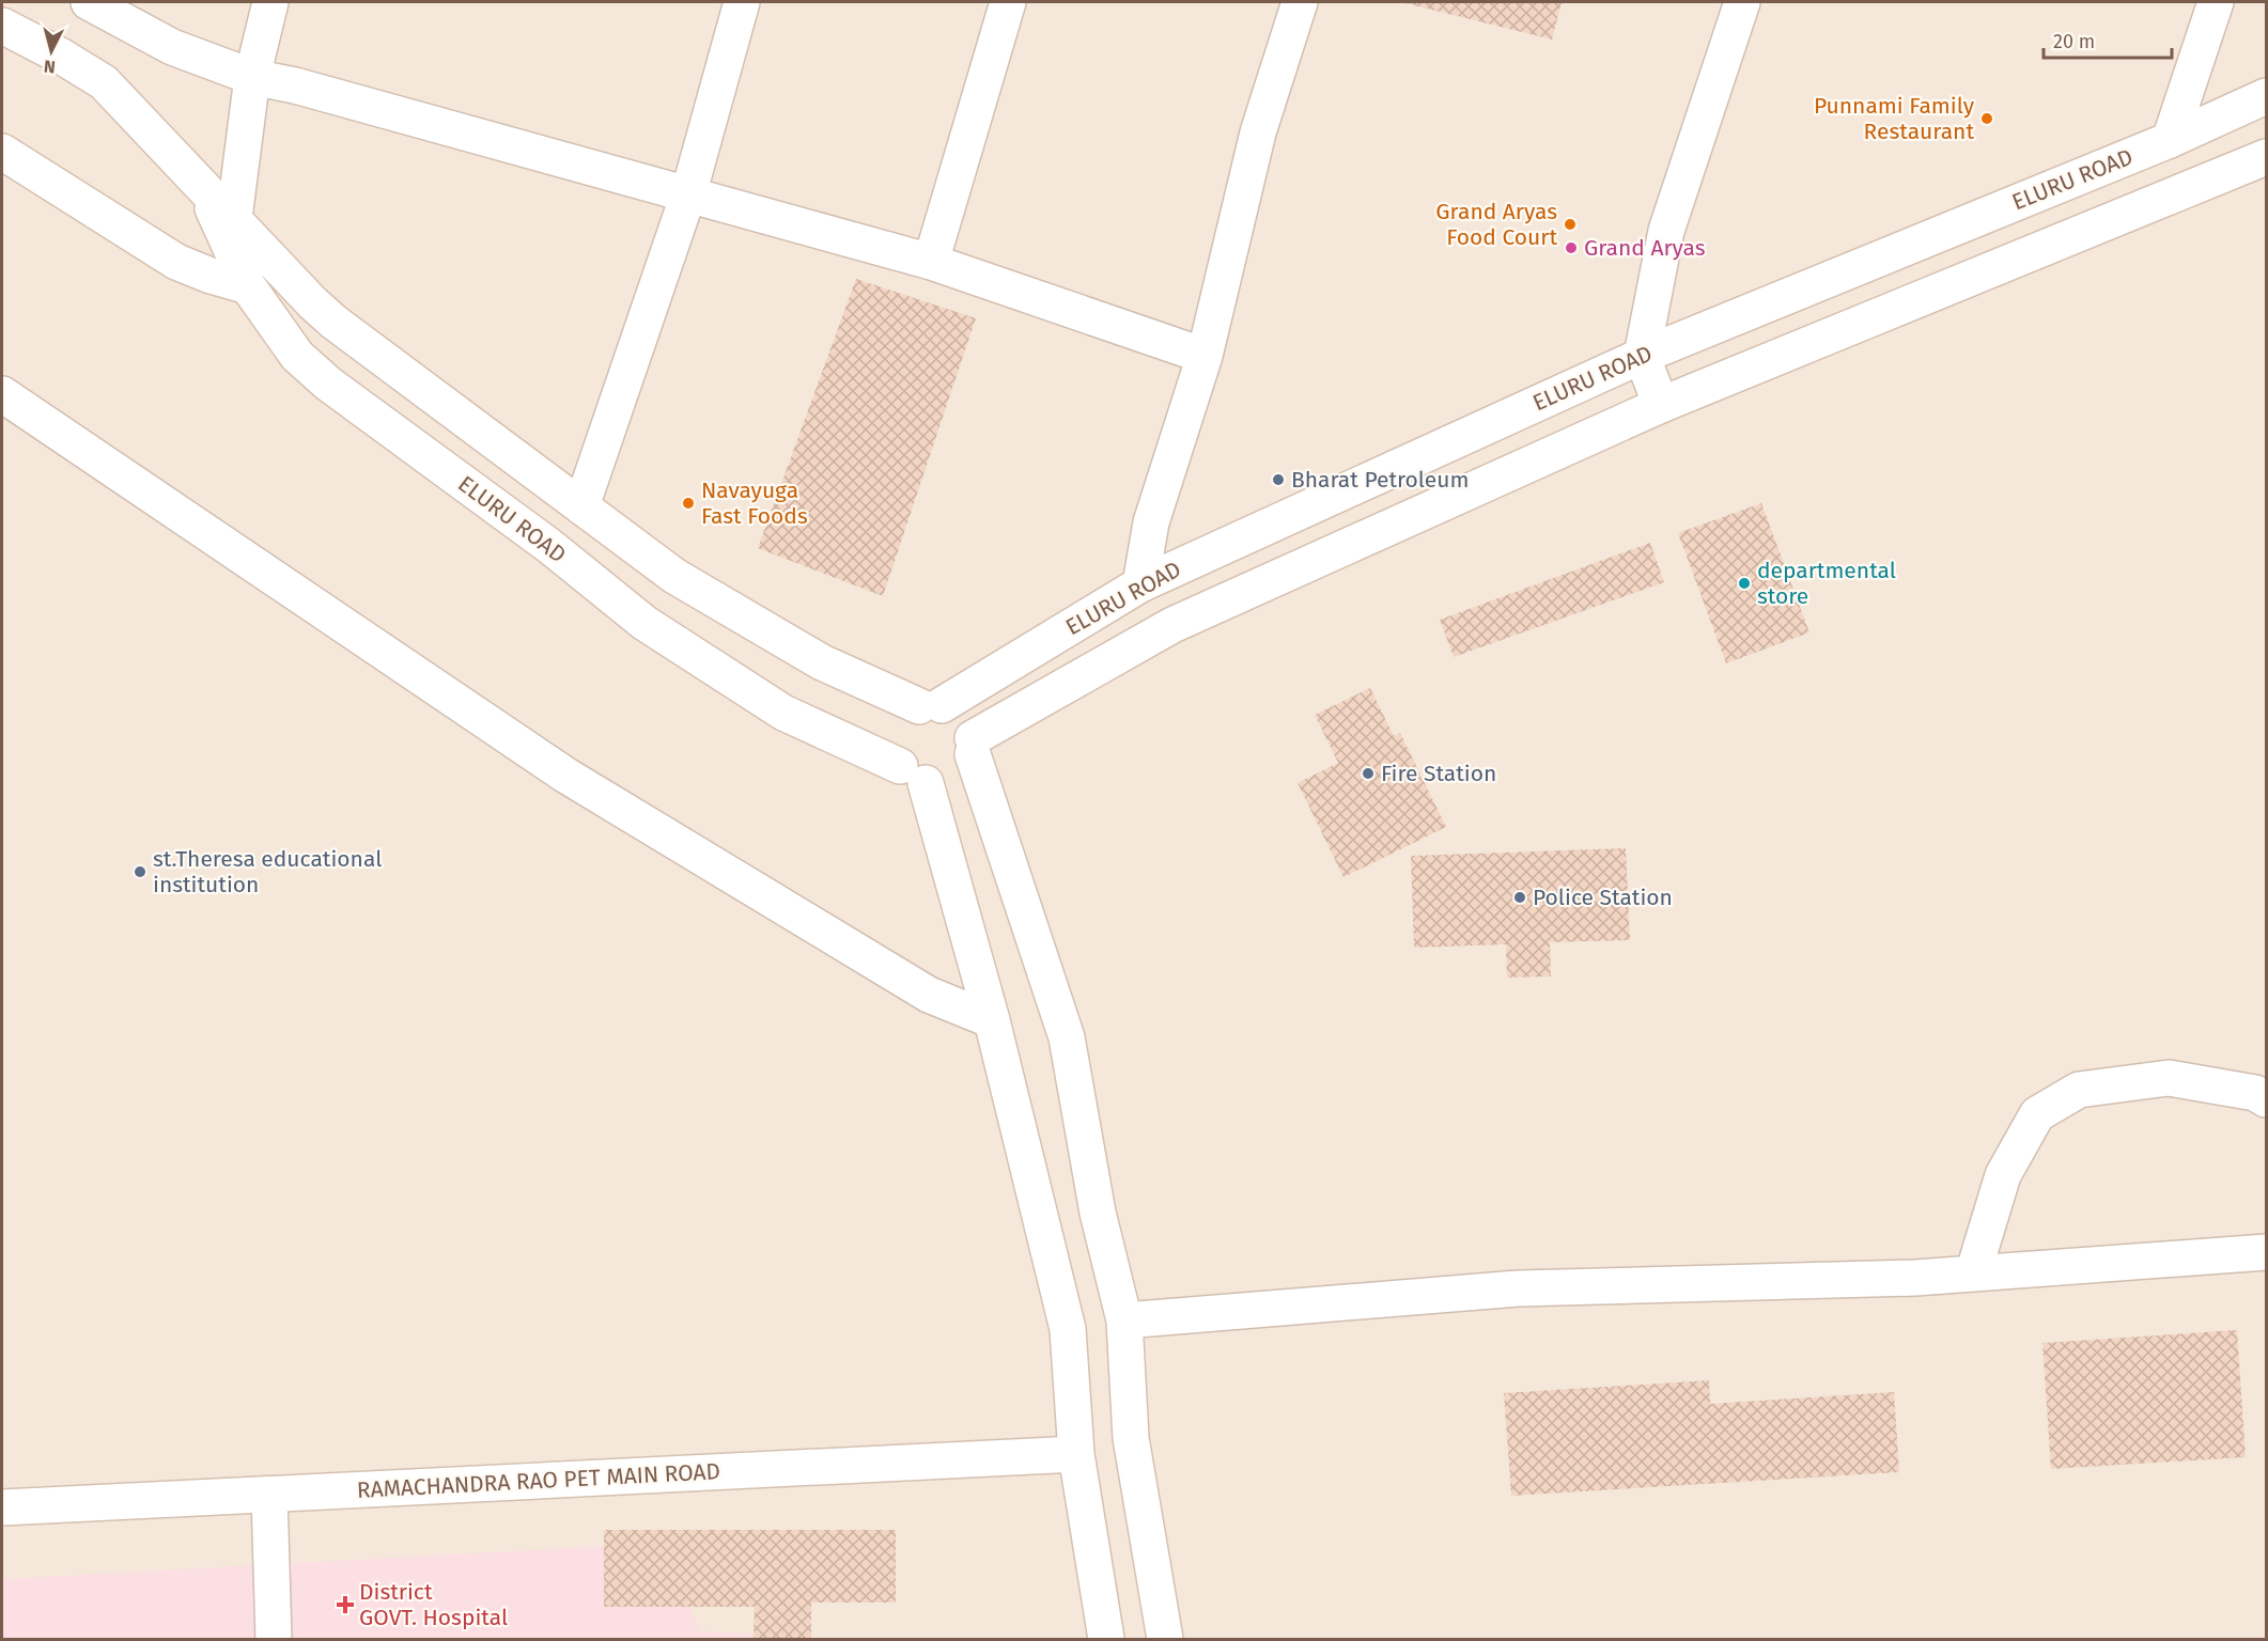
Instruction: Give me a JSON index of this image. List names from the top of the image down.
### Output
{
  "streets": {
    "street": ["ELURU ROAD", "RAMACHANDRA RAO PET MAIN ROAD"]
  },
  "places": {
    "other": [
      "Punnami Family Restaurant",
      "Grand Aryas Food Court",
      "Grand Aryas",
      "Bharat Petroleum",
      "Navayuga Fast Foods",
      "departmental store",
      "Fire Station",
      "st.Theresa educational institution",
      "Police Station"
    ],
    "health": ["District GOVT. Hospital"]
  },
  "scale_bar": "20 m",
  "north": "bottom"
}
